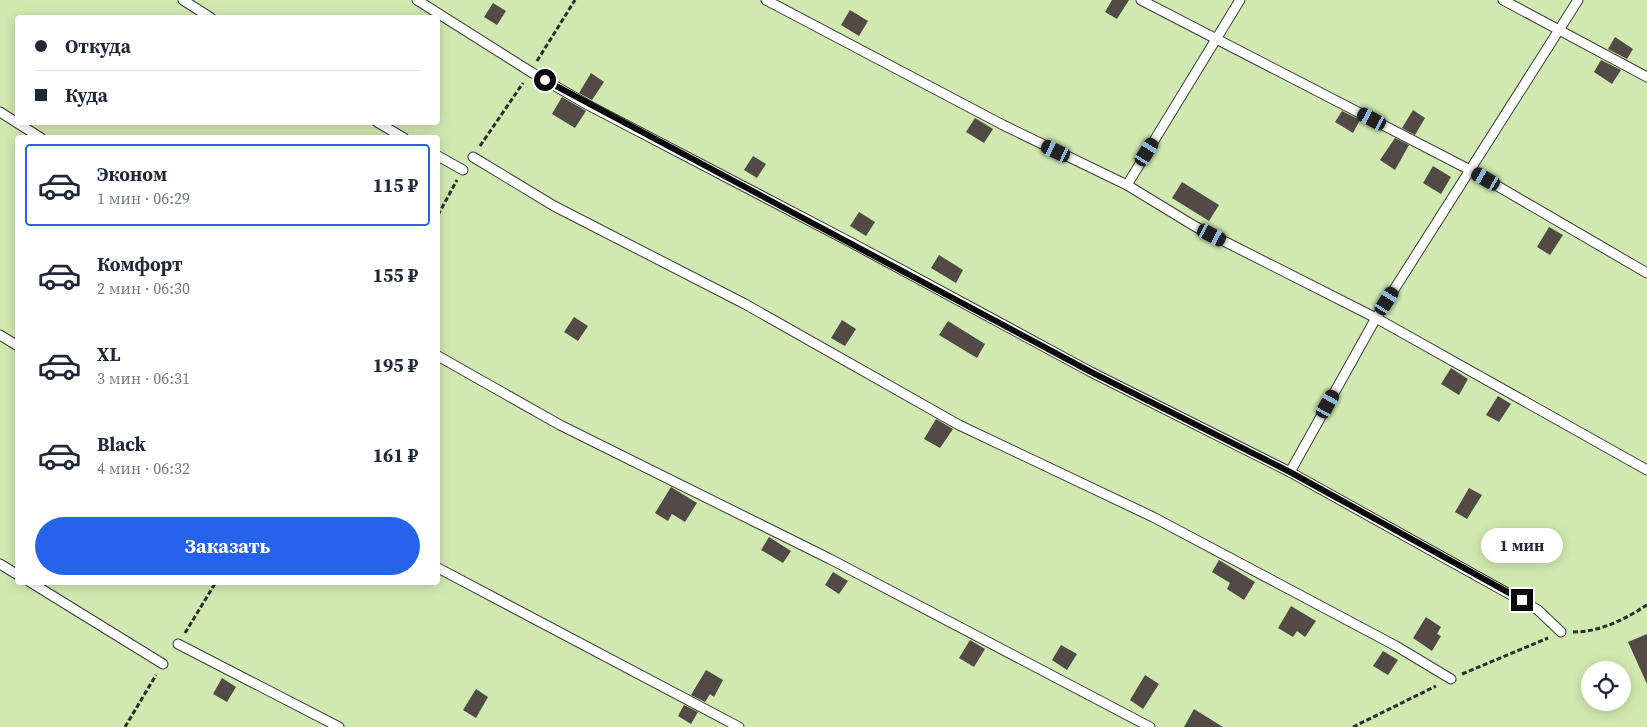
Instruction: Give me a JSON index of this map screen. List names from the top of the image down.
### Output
{
  "page": {
    "banner": ["Откуда", "Куда"],
    "list": [
      {
        "name": "Эконом",
        "note": "1 мин · 06:29",
        "value": "115 ₽"
      },
      {
        "name": "Комфорт",
        "note": "2 мин · 06:30",
        "value": "155 ₽"
      },
      {
        "name": "XL",
        "note": "3 мин · 06:31",
        "value": "195 ₽"
      },
      {
        "name": "Black",
        "note": "4 мин · 06:32",
        "value": "161 ₽"
      }
    ],
    "buttons": "Заказать",
    "bubble": "1 мин"
  }
}
